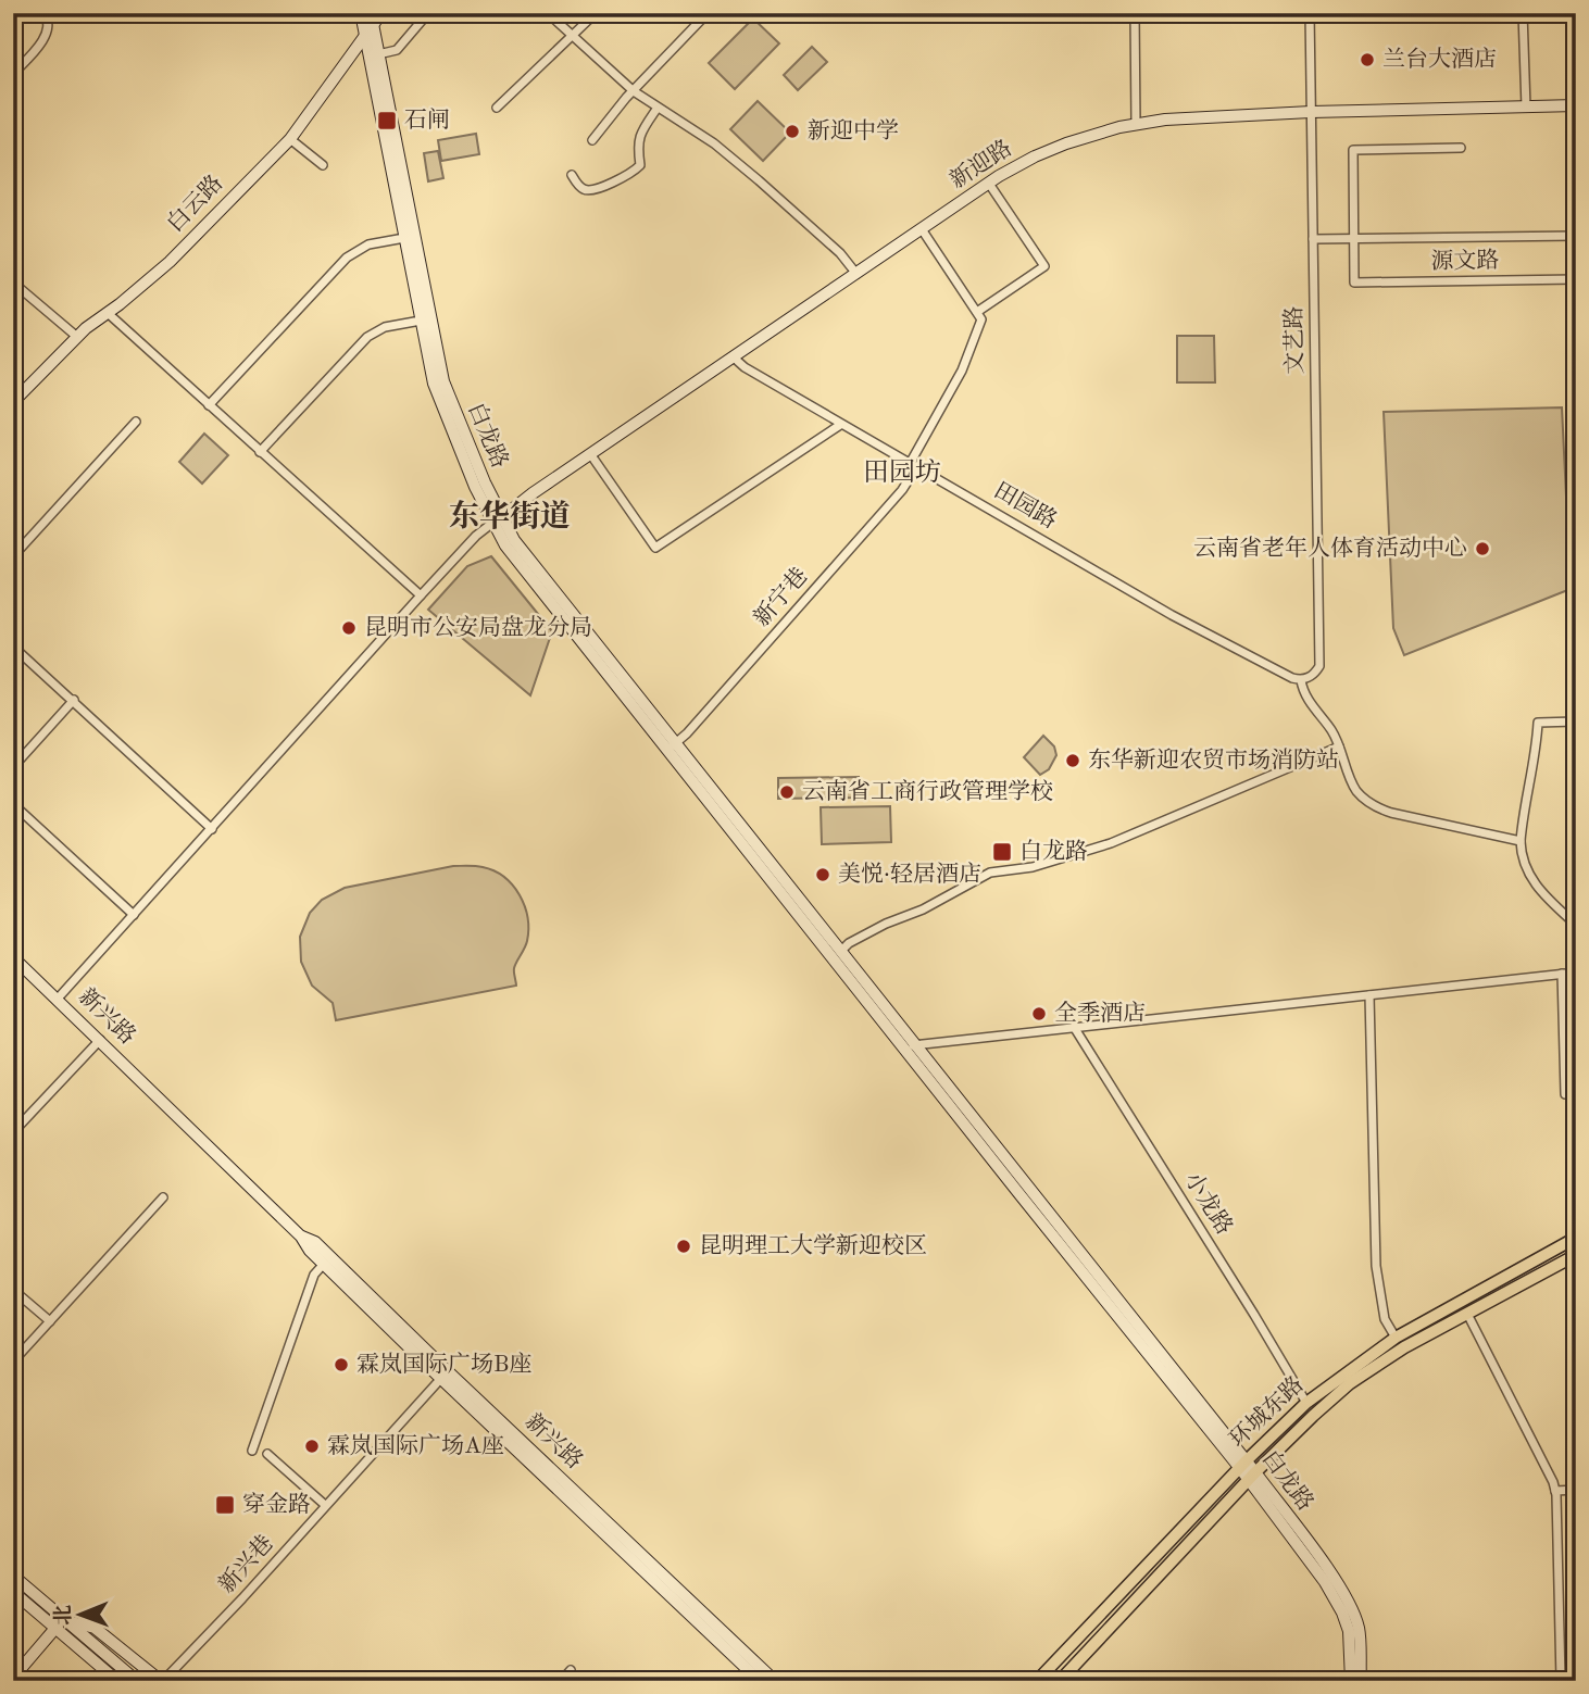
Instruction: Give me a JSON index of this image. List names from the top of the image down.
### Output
{
  "streets": {
    "main road": [
      "新迎路",
      "白云路",
      "白龙路",
      "新兴路",
      "环城东路"
    ],
    "street": [
      "源文路",
      "文艺路",
      "田园路",
      "新宁巷",
      "小龙路",
      "新兴巷"
    ]
  },
  "crossings": [
    ["新迎路", "文艺路"],
    ["新迎路", "白龙路"],
    ["新迎路", "田园路"],
    ["白云路", "白龙路"],
    ["文艺路", "田园路"],
    ["白龙路", "新宁巷"],
    ["白龙路", "环城东路"],
    ["田园路", "新宁巷"],
    ["新兴路", "新兴巷"],
    ["小龙路", "环城东路"]
  ],
  "districts": ["田园坊", "东华街道"],
  "places": {
    "other": [
      "兰台大酒店",
      "新迎中学",
      "云南省老年人体育活动中心",
      "昆明市公安局盘龙分局",
      "东华新迎农贸市场消防站",
      "云南省工商行政管理学校",
      "美悦·轻居酒店",
      "全季酒店",
      "昆明理工大学新迎校区",
      "霖岚国际广场B座",
      "霖岚国际广场A座"
    ],
    "transit": ["石闸", "白龙路", "穿金路"]
  },
  "north": "left"
}
